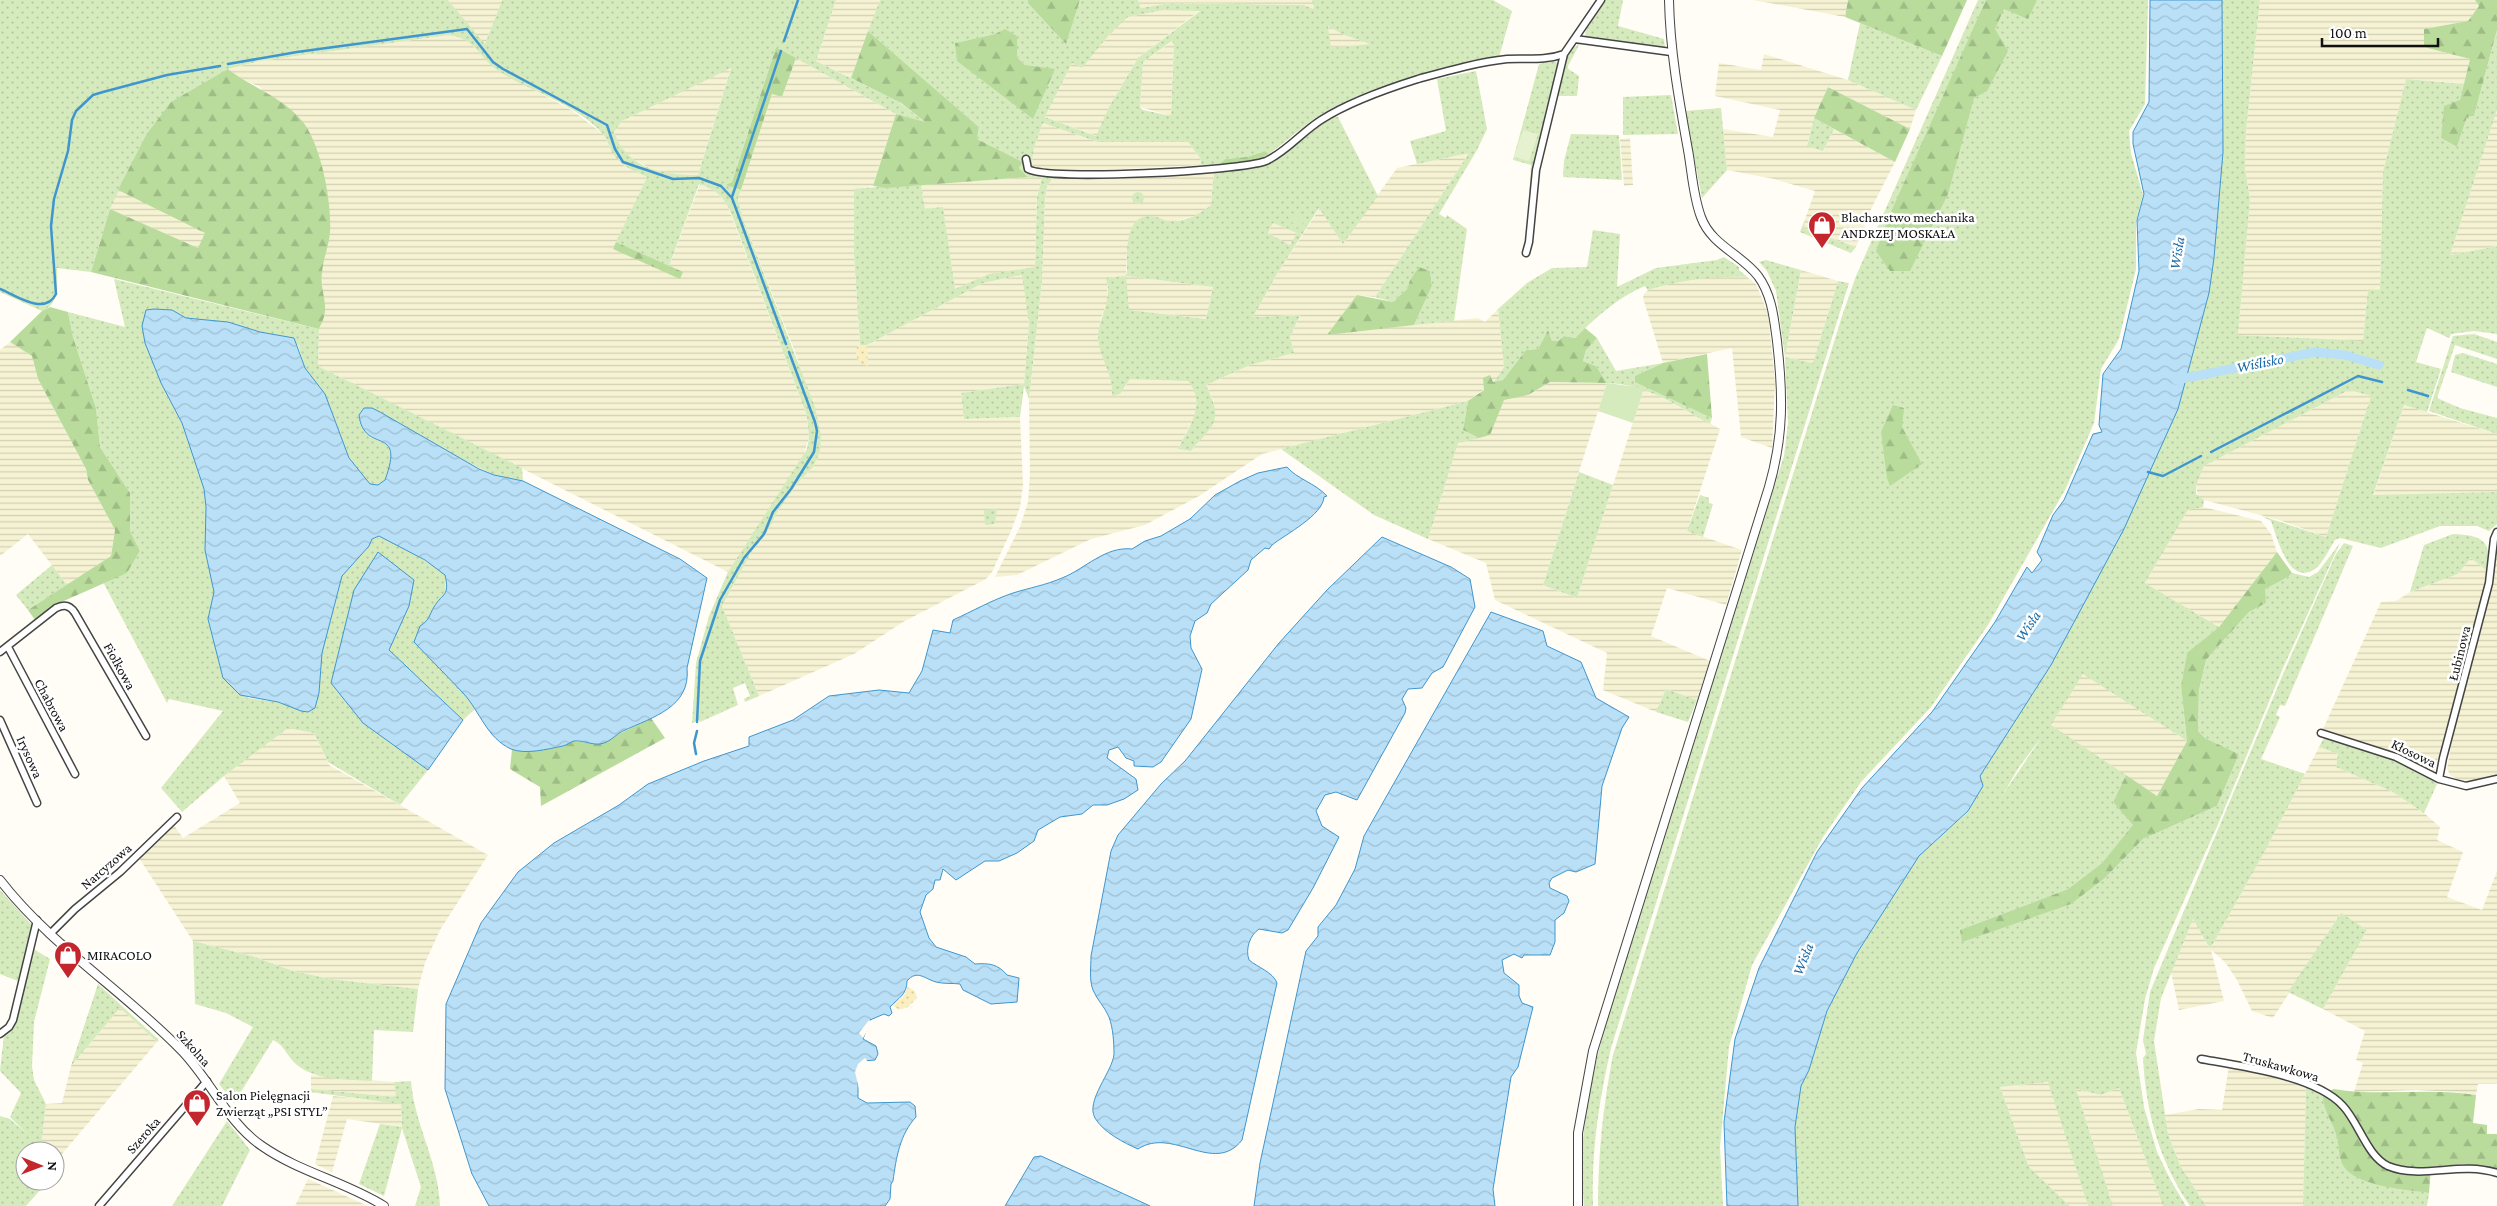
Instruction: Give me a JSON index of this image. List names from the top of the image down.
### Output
{
  "streets": {
    "street": [
      "Łubinowa",
      "Fiołkowa",
      "Chabrowa",
      "Kłosowa",
      "Irysowa",
      "Narcyzowa",
      "Szkolna",
      "Truskawkowa",
      "Szeroka"
    ]
  },
  "crossings": [
    ["Łubinowa", "Kłosowa"],
    ["Fiołkowa", "Chabrowa"],
    ["Narcyzowa", "Szkolna"],
    ["Szkolna", "Szeroka"]
  ],
  "water": ["Wisła", "Wiślisko"],
  "places": {
    "shop": ["Blacharstwo mechanika ANDRZEJ MOSKAŁA", "MIRACOLO", "Salon Pielęgnacji Zwierząt „PSI STYL”"]
  },
  "scale_bar": "100 m",
  "north": "right"
}
